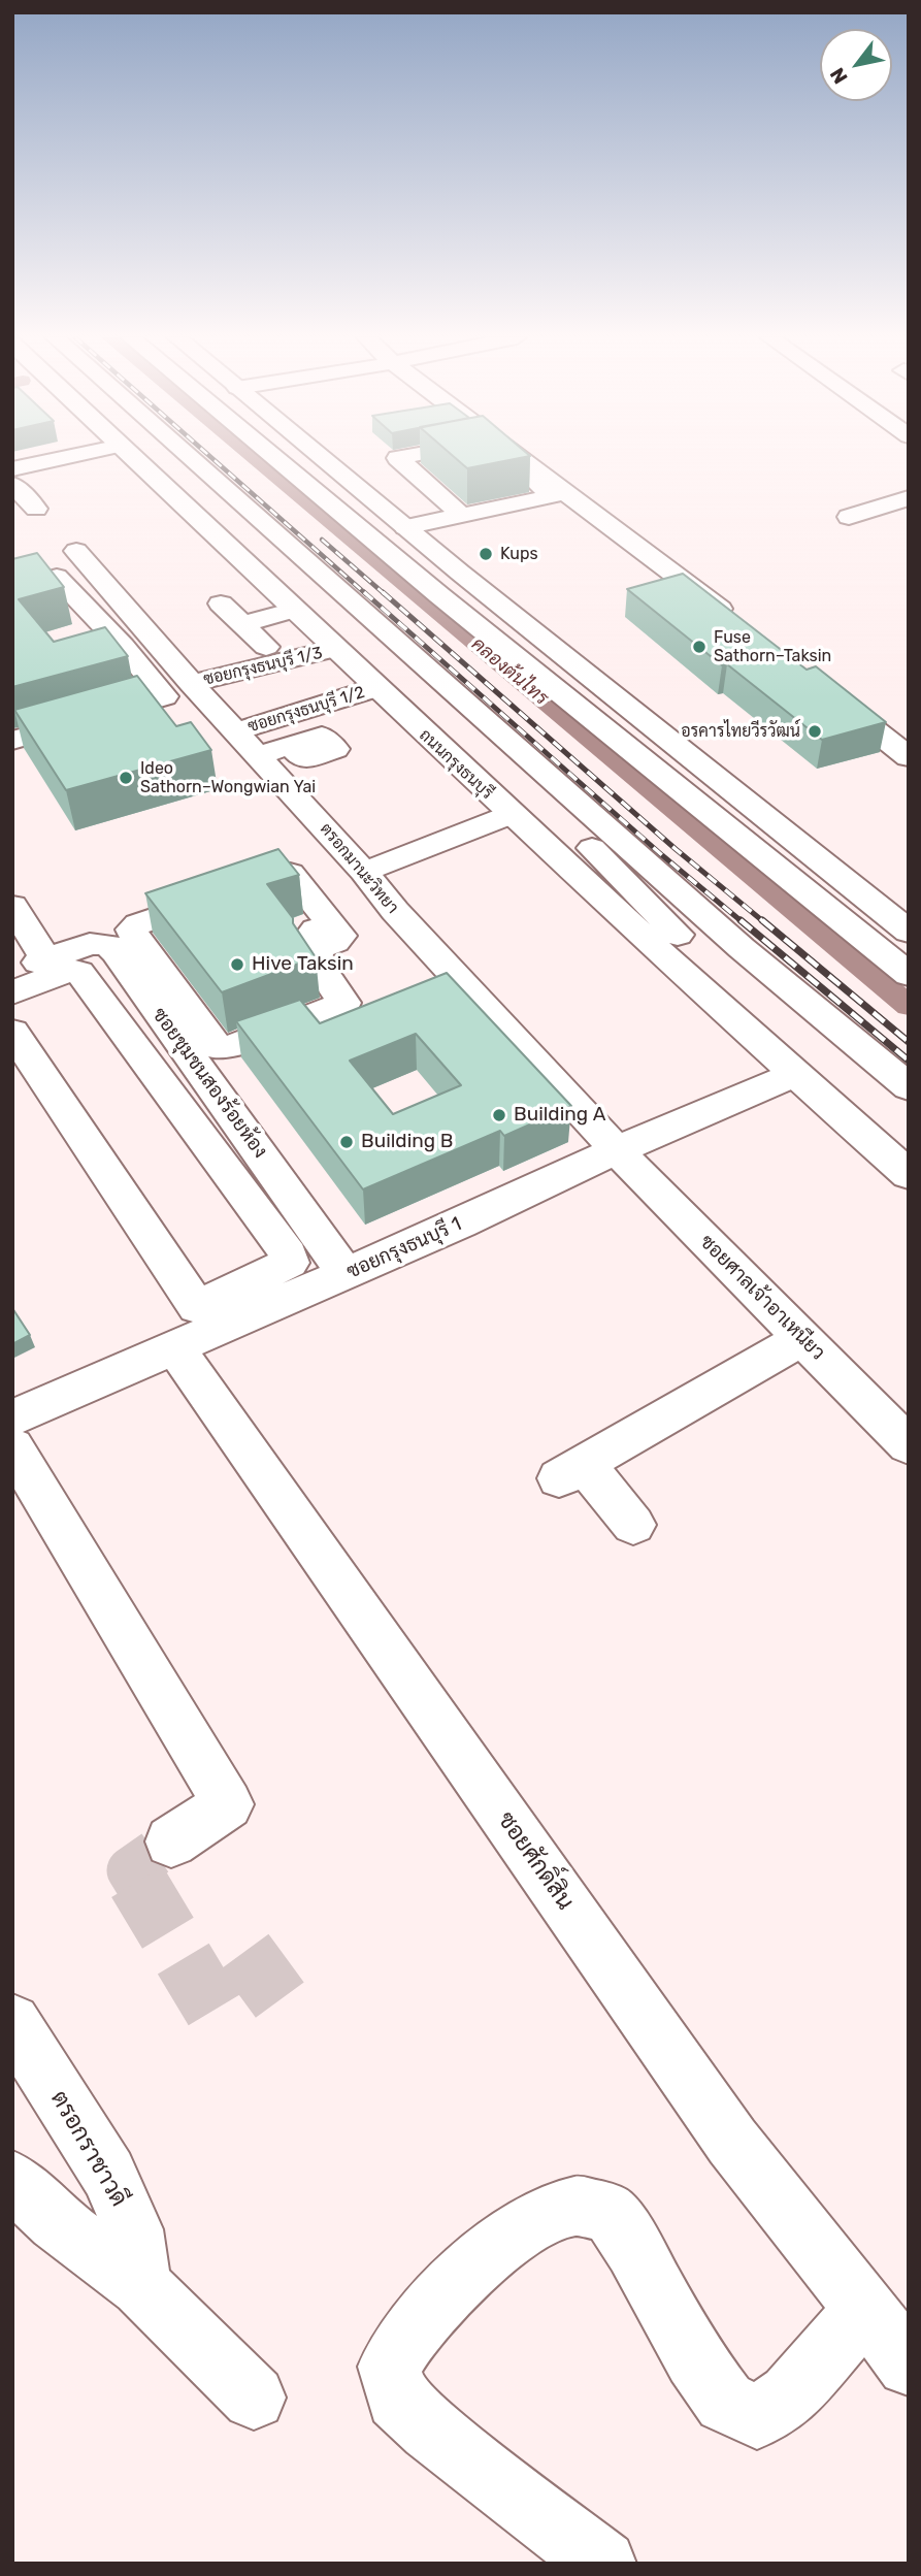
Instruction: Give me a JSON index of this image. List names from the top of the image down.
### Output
{
  "streets": {
    "main road": [
      "ซอยกรุงธนบุรี 1/3",
      "ซอยกรุงธนบุรี 1/2",
      "ถนนกรุงธนบุรี",
      "ตรอกมานะวิทยา",
      "ซอยชุมชนสองร้อยห้อง",
      "ซอยกรุงธนบุรี 1",
      "ซอยศาลเจ้าอาเหนียว",
      "ซอยศักดิ์สิน",
      "ตรอกราชาวดี"
    ]
  },
  "crossings": [
    ["ซอยกรุงธนบุรี 1/3", "ถนนกรุงธนบุรี"],
    ["ซอยกรุงธนบุรี 1/3", "ตรอกมานะวิทยา"],
    ["ซอยกรุงธนบุรี 1/2", "ถนนกรุงธนบุรี"],
    ["ซอยกรุงธนบุรี 1/2", "ตรอกมานะวิทยา"],
    ["ถนนกรุงธนบุรี", "ซอยกรุงธนบุรี 1"],
    ["ตรอกมานะวิทยา", "ซอยกรุงธนบุรี 1"],
    ["ตรอกมานะวิทยา", "ซอยศาลเจ้าอาเหนียว"],
    ["ซอยชุมชนสองร้อยห้อง", "ซอยกรุงธนบุรี 1"],
    ["ซอยกรุงธนบุรี 1", "ซอยศาลเจ้าอาเหนียว"],
    ["ซอยกรุงธนบุรี 1", "ซอยศักดิ์สิน"]
  ],
  "water": ["คลองต้นไทร"],
  "places": [
    "Kups",
    "Fuse Sathorn–Taksin",
    "อรคารไทยวีรวัฒน์",
    "Ideo Sathorn–Wongwian Yai",
    "Hive Taksin",
    "Building A",
    "Building B"
  ],
  "north": "bottom left"
}
